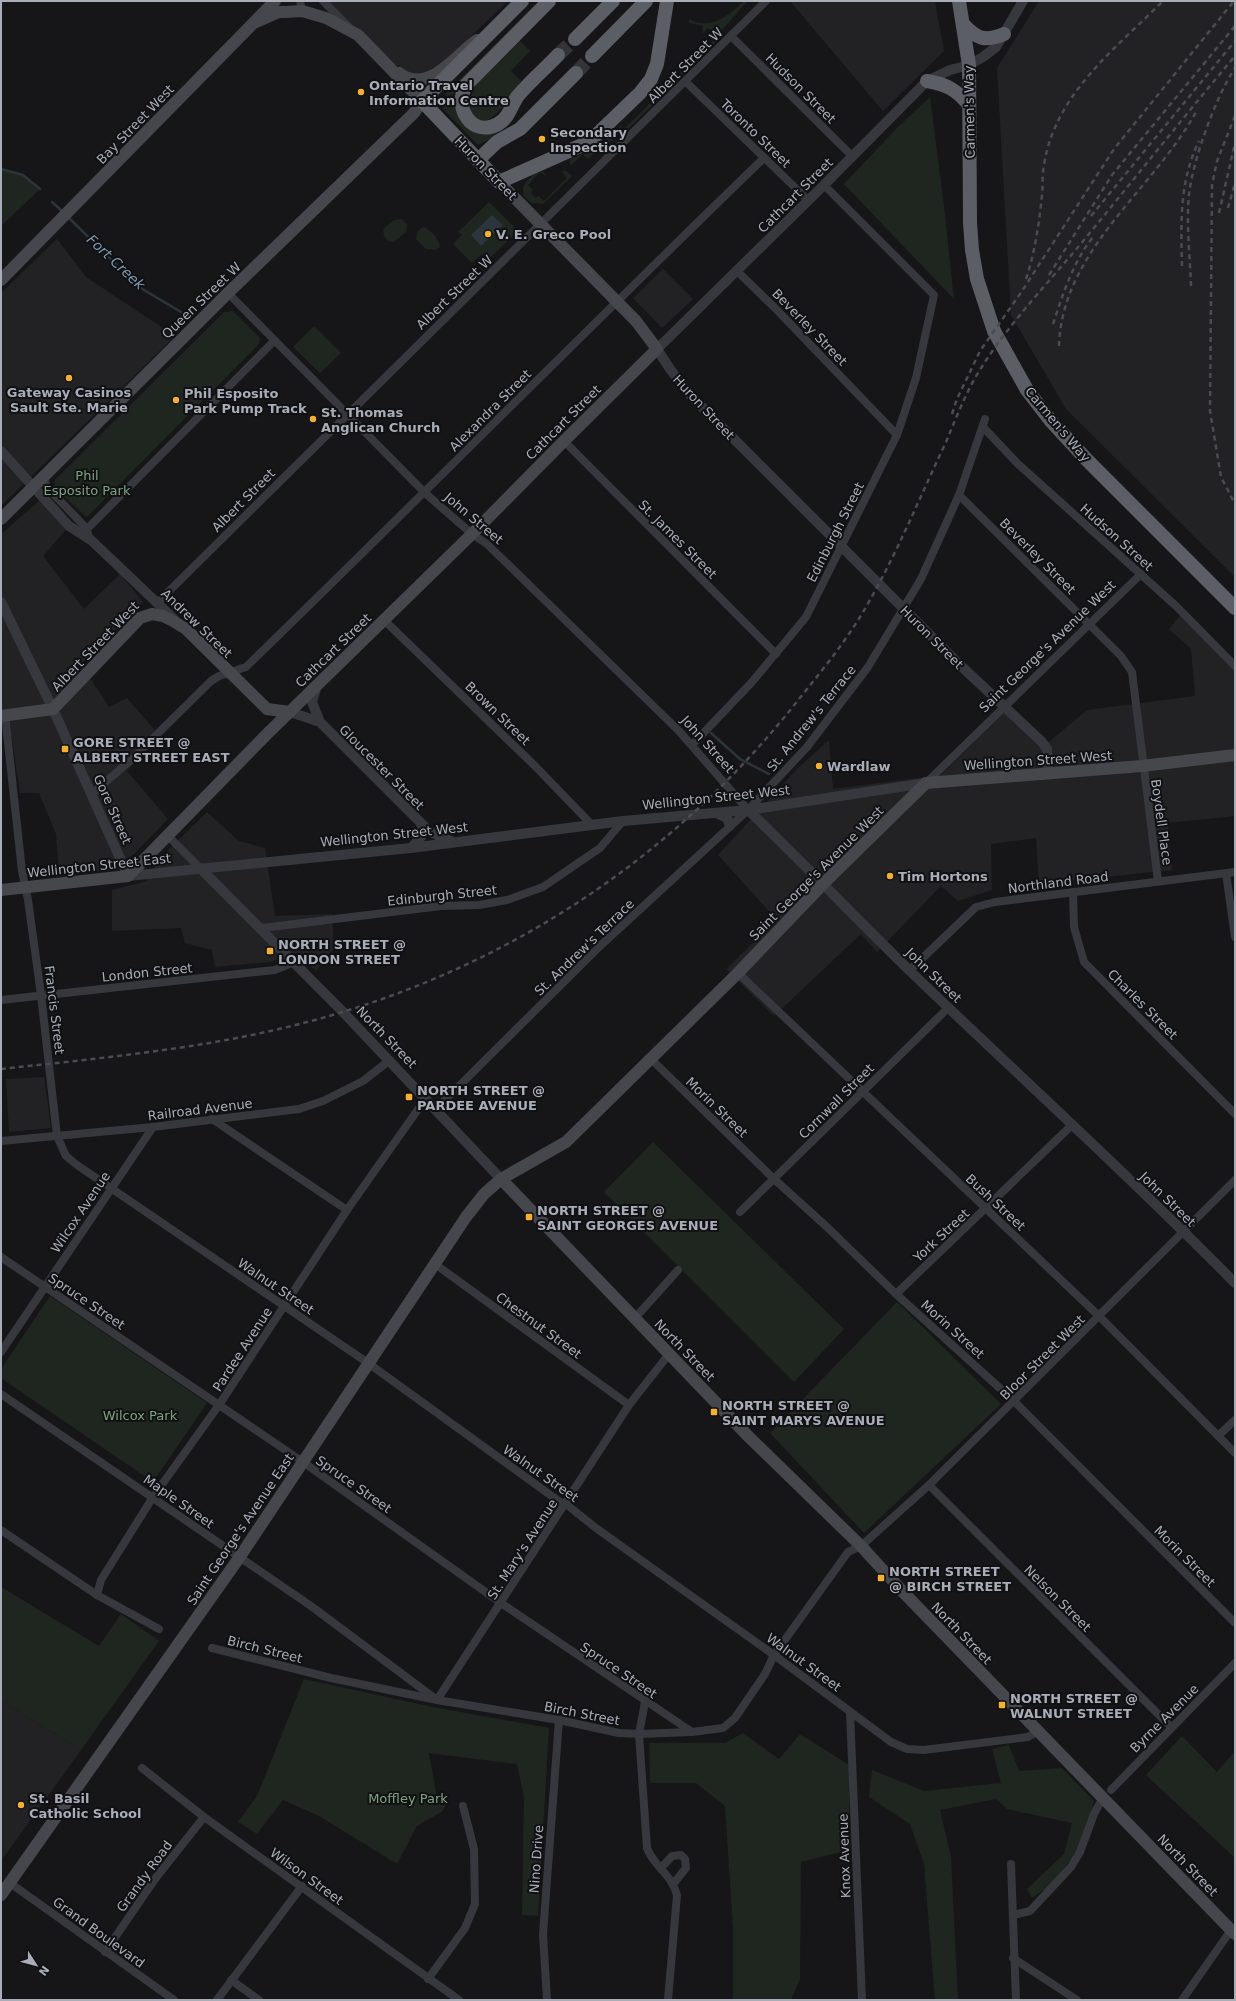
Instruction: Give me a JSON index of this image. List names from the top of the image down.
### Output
{
  "streets": {
    "highway": ["Carmen's Way", "Huron Street"],
    "main road": [
      "Bay Street West",
      "Cathcart Street",
      "Queen Street W",
      "Andrew Street",
      "Albert Street West",
      "Saint George's Avenue West",
      "Wellington Street West",
      "Wellington Street East",
      "North Street",
      "Saint George's Avenue East"
    ],
    "street": [
      "Albert Street W",
      "Hudson Street",
      "Toronto Street",
      "Beverley Street",
      "Alexandra Street",
      "Albert Street",
      "John Street",
      "Edinburgh Street",
      "St. James Street",
      "Brown Street",
      "St. Andrew's Terrace",
      "Gloucester Street",
      "Gore Street",
      "Boydell Place",
      "Northland Road",
      "London Street",
      "Charles Street",
      "Francis Street",
      "Cornwall Street",
      "Morin Street",
      "Railroad Avenue",
      "Bush Street",
      "Wilcox Avenue",
      "York Street",
      "Walnut Street",
      "Spruce Street",
      "Chestnut Street",
      "Pardee Avenue",
      "Bloor Street West",
      "Maple Street",
      "St. Mary's Avenue",
      "Nelson Street",
      "Birch Street",
      "Byrne Avenue",
      "Knox Avenue",
      "Nino Drive",
      "Grandy Road",
      "Wilson Street",
      "Grand Boulevard"
    ]
  },
  "crossings": [
    ["Albert Street W", "Hudson Street"],
    ["Albert Street W", "Toronto Street"],
    ["Albert Street W", "Huron Street"],
    ["Albert Street W", "Albert Street"],
    ["Albert Street W", "John Street"],
    ["Hudson Street", "Cathcart Street"],
    ["Hudson Street", "Saint George's Avenue West"],
    ["Hudson Street", "St. Andrew's Terrace"],
    ["Carmen's Way", "Cathcart Street"],
    ["Bay Street West", "Huron Street"],
    ["Toronto Street", "Cathcart Street"],
    ["Toronto Street", "Alexandra Street"],
    ["Huron Street", "Cathcart Street"],
    ["Huron Street", "Queen Street W"],
    ["Huron Street", "Alexandra Street"],
    ["Huron Street", "Edinburgh Street"],
    ["Huron Street", "Saint George's Avenue West"],
    ["Huron Street", "St. Andrew's Terrace"],
    ["Huron Street", "Wellington Street West"],
    ["Cathcart Street", "Beverley Street"],
    ["Cathcart Street", "John Street"],
    ["Cathcart Street", "Edinburgh Street"],
    ["Cathcart Street", "St. James Street"],
    ["Cathcart Street", "Brown Street"],
    ["Cathcart Street", "Gloucester Street"],
    ["Cathcart Street", "Gore Street"],
    ["Cathcart Street", "Wellington Street East"],
    ["Cathcart Street", "North Street"],
    ["Queen Street W", "John Street"],
    ["Queen Street W", "Andrew Street"],
    ["Beverley Street", "Edinburgh Street"],
    ["Beverley Street", "Saint George's Avenue West"],
    ["Beverley Street", "St. Andrew's Terrace"],
    ["Beverley Street", "Wellington Street West"],
    ["Beverley Street", "Boydell Place"],
    ["Alexandra Street", "John Street"],
    ["Alexandra Street", "Andrew Street"],
    ["Alexandra Street", "Gore Street"],
    ["Albert Street", "John Street"],
    ["Albert Street", "Andrew Street"],
    ["Albert Street", "Albert Street West"],
    ["John Street", "Edinburgh Street"],
    ["John Street", "Saint George's Avenue West"],
    ["John Street", "St. Andrew's Terrace"],
    ["John Street", "Wellington Street West"],
    ["John Street", "Northland Road"],
    ["John Street", "Cornwall Street"],
    ["John Street", "York Street"],
    ["John Street", "Bloor Street West"],
    ["Edinburgh Street", "St. James Street"],
    ["Edinburgh Street", "Wellington Street West"],
    ["Edinburgh Street", "North Street"],
    ["Andrew Street", "Albert Street West"],
    ["Albert Street West", "Gore Street"],
    ["Saint George's Avenue West", "Wellington Street West"],
    ["Saint George's Avenue West", "North Street"],
    ["Saint George's Avenue West", "Morin Street"],
    ["Saint George's Avenue West", "Bush Street"],
    ["Saint George's Avenue West", "Saint George's Avenue East"],
    ["Brown Street", "Wellington Street West"],
    ["St. Andrew's Terrace", "Wellington Street West"],
    ["St. Andrew's Terrace", "North Street"],
    ["Wellington Street West", "Gloucester Street"],
    ["Wellington Street West", "Boydell Place"],
    ["Wellington Street West", "Wellington Street East"],
    ["Wellington Street West", "North Street"],
    ["Gore Street", "Wellington Street East"],
    ["Boydell Place", "Northland Road"],
    ["Wellington Street East", "Francis Street"],
    ["Wellington Street East", "North Street"],
    ["Northland Road", "Charles Street"],
    ["London Street", "Francis Street"],
    ["London Street", "North Street"],
    ["Francis Street", "Railroad Avenue"],
    ["Francis Street", "Walnut Street"],
    ["North Street", "Railroad Avenue"],
    ["North Street", "Walnut Street"],
    ["North Street", "Pardee Avenue"],
    ["North Street", "Bloor Street West"],
    ["North Street", "Saint George's Avenue East"],
    ["North Street", "St. Mary's Avenue"],
    ["North Street", "Birch Street"],
    ["North Street", "Byrne Avenue"],
    ["Cornwall Street", "Morin Street"],
    ["Cornwall Street", "Bush Street"],
    ["Morin Street", "York Street"],
    ["Morin Street", "Bloor Street West"],
    ["Railroad Avenue", "Wilcox Avenue"],
    ["Railroad Avenue", "Walnut Street"],
    ["Bush Street", "York Street"],
    ["Bush Street", "Bloor Street West"],
    ["Wilcox Avenue", "Walnut Street"],
    ["Wilcox Avenue", "Spruce Street"],
    ["Walnut Street", "Pardee Avenue"],
    ["Walnut Street", "Saint George's Avenue East"],
    ["Walnut Street", "St. Mary's Avenue"],
    ["Walnut Street", "Birch Street"],
    ["Walnut Street", "Knox Avenue"],
    ["Spruce Street", "Pardee Avenue"],
    ["Spruce Street", "Saint George's Avenue East"],
    ["Spruce Street", "St. Mary's Avenue"],
    ["Spruce Street", "Birch Street"],
    ["Chestnut Street", "Saint George's Avenue East"],
    ["Chestnut Street", "St. Mary's Avenue"],
    ["Pardee Avenue", "Maple Street"],
    ["Bloor Street West", "Nelson Street"],
    ["Bloor Street West", "Birch Street"],
    ["Maple Street", "Saint George's Avenue East"],
    ["Maple Street", "St. Mary's Avenue"],
    ["Maple Street", "Birch Street"],
    ["Saint George's Avenue East", "Grand Boulevard"],
    ["St. Mary's Avenue", "Birch Street"],
    ["Nelson Street", "Byrne Avenue"],
    ["Birch Street", "Nino Drive"],
    ["Grandy Road", "Wilson Street"],
    ["Grandy Road", "Grand Boulevard"]
  ],
  "water": ["Fort Creek"],
  "parks": ["Phil Esposito Park", "Wilcox Park", "Moffley Park"],
  "places": {
    "other": [
      "Ontario Travel Information Centre",
      "Secondary Inspection",
      "V. E. Greco Pool",
      "Gateway Casinos Sault Ste. Marie",
      "Phil Esposito Park Pump Track",
      "St. Thomas Anglican Church",
      "Wardlaw",
      "Tim Hortons",
      "St. Basil Catholic School"
    ],
    "transit": [
      "GORE STREET @ ALBERT STREET EAST",
      "NORTH STREET @ LONDON STREET",
      "NORTH STREET @ PARDEE AVENUE",
      "NORTH STREET @ SAINT GEORGES AVENUE",
      "NORTH STREET @ SAINT MARYS AVENUE",
      "NORTH STREET @ BIRCH STREET",
      "NORTH STREET @ WALNUT STREET"
    ]
  },
  "north": "bottom right"
}
